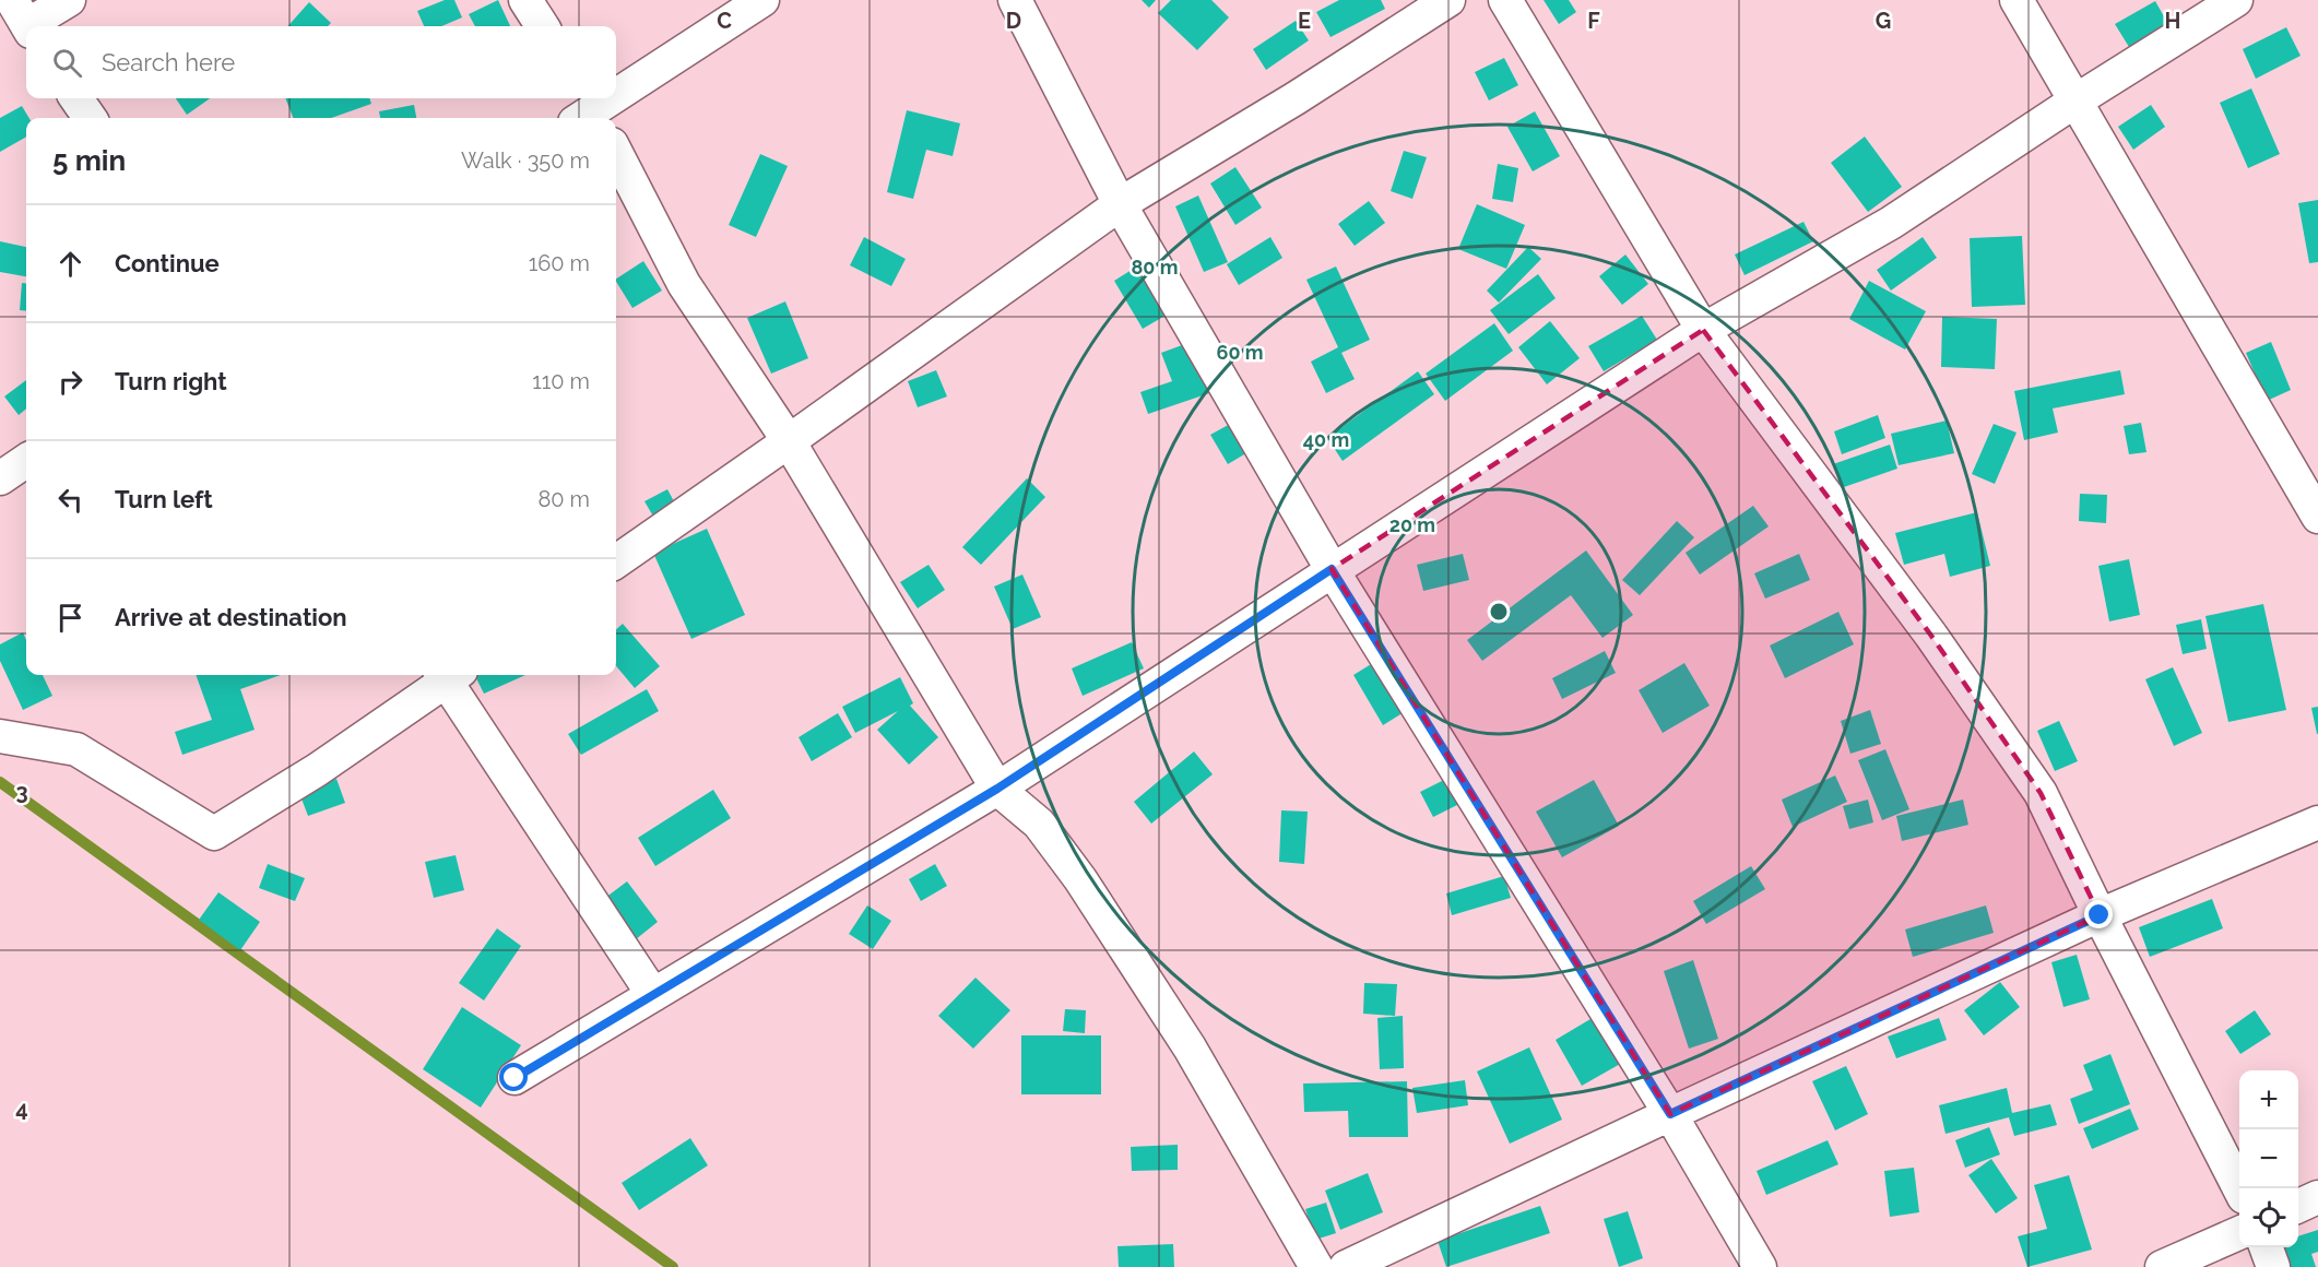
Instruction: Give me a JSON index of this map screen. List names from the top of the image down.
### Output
{
  "page": {
    "search": "Search here",
    "heading": ["5 min", "Walk · 350 m"],
    "list": [
      ["Continue", "160 m"],
      ["Turn right", "110 m"],
      ["Turn left", "80 m"],
      "Arrive at destination"
    ],
    "map_buttons": ["+", "−"]
  },
  "grid": {
    "columns": [
      "C",
      "D",
      "E",
      "F",
      "G",
      "H"
    ],
    "rows": ["3", "4"]
  },
  "rings": [
    "80 m",
    "60 m",
    "40 m",
    "20 m"
  ]
}
